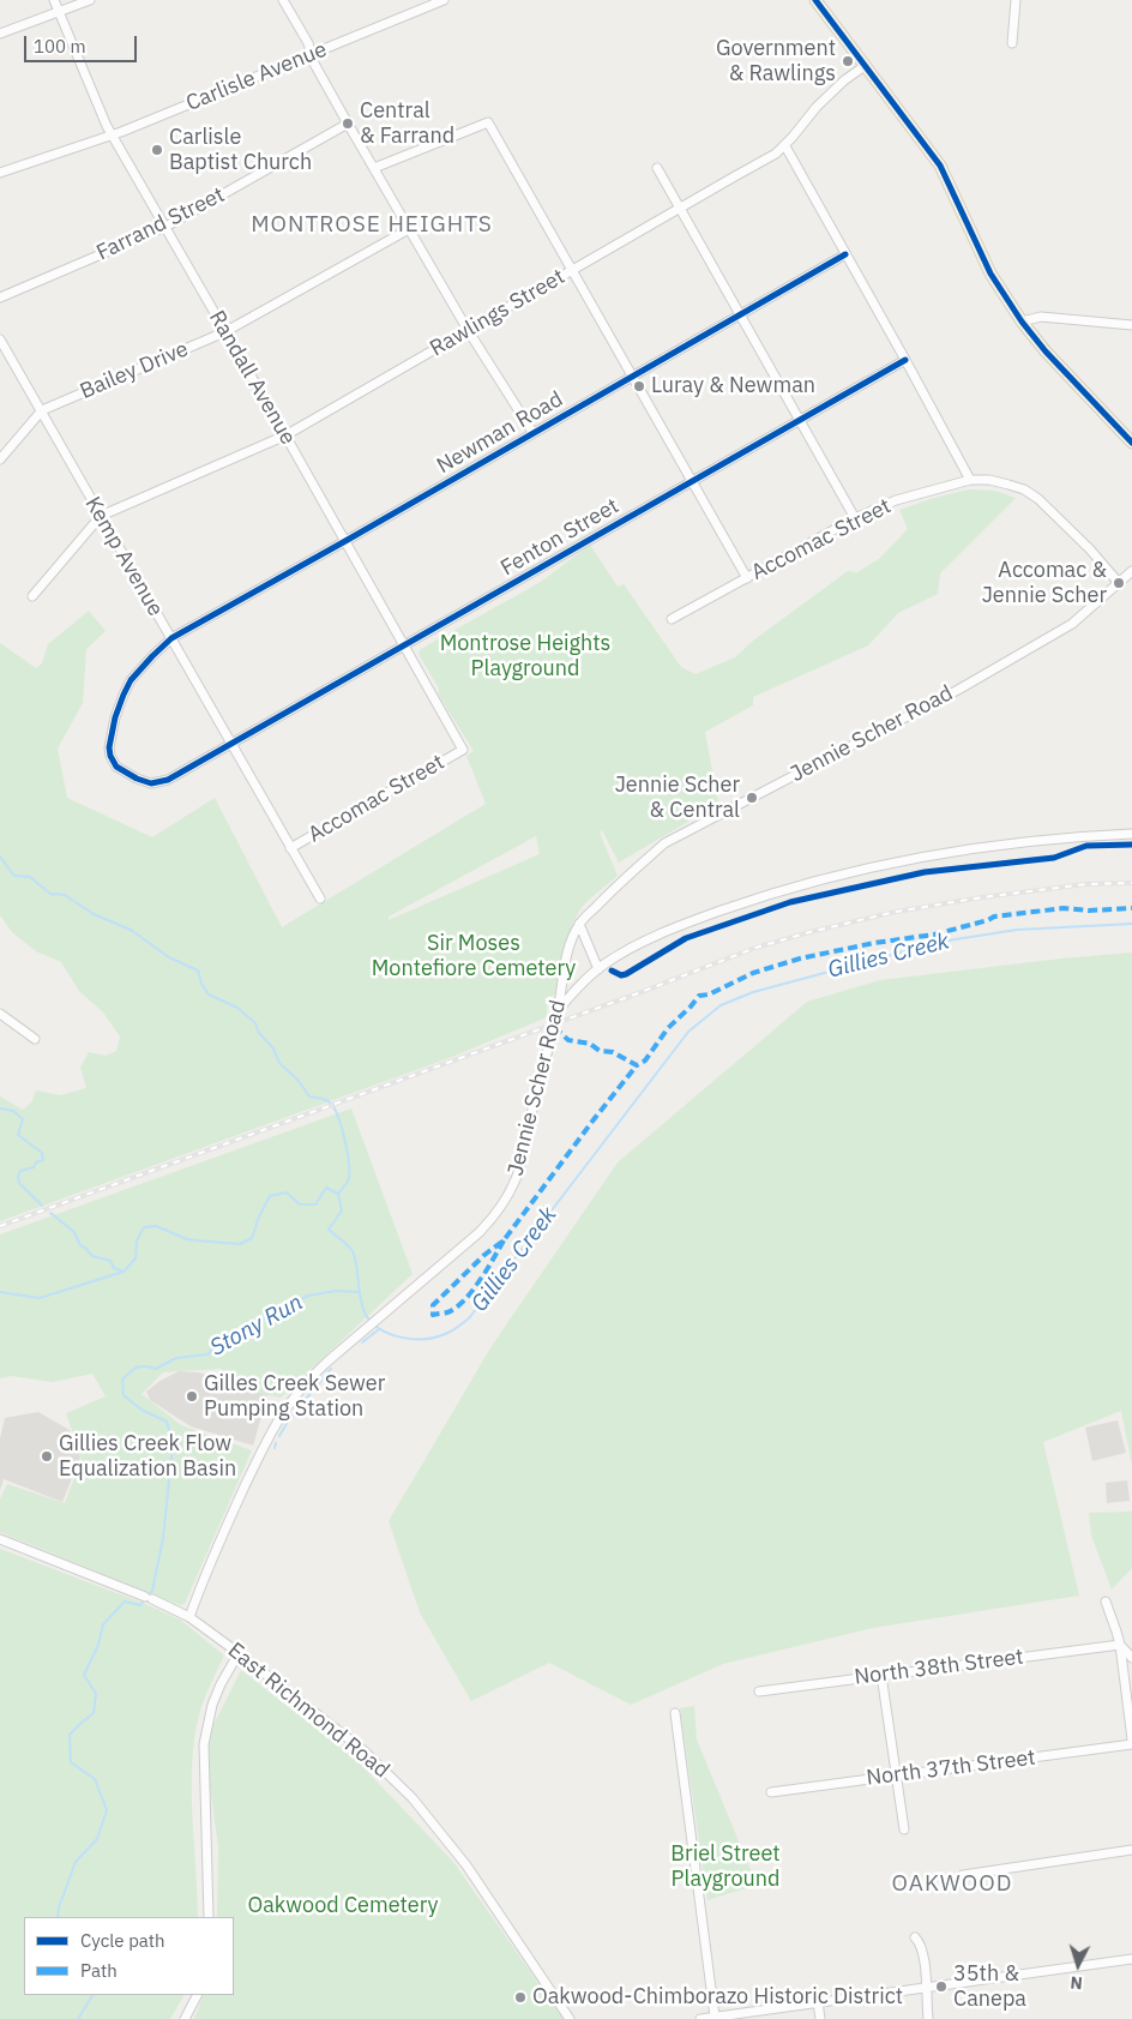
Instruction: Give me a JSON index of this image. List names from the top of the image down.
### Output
{
  "streets": {
    "street": [
      "Carlisle Avenue",
      "Farrand Street",
      "Rawlings Street",
      "Bailey Drive",
      "Randall Avenue",
      "Newman Road",
      "Fenton Street",
      "Accomac Street",
      "Kemp Avenue",
      "Jennie Scher Road",
      "North 38th Street",
      "East Richmond Road",
      "North 37th Street"
    ]
  },
  "crossings": [
    ["Carlisle Avenue", "Randall Avenue"],
    ["Farrand Street", "Randall Avenue"],
    ["Rawlings Street", "Randall Avenue"],
    ["Rawlings Street", "Kemp Avenue"],
    ["Bailey Drive", "Randall Avenue"],
    ["Bailey Drive", "Kemp Avenue"],
    ["Randall Avenue", "Newman Road"],
    ["Randall Avenue", "Fenton Street"],
    ["Randall Avenue", "Accomac Street"],
    ["Newman Road", "Fenton Street"],
    ["Newman Road", "Kemp Avenue"],
    ["Fenton Street", "Kemp Avenue"],
    ["Accomac Street", "Kemp Avenue"],
    ["Accomac Street", "Jennie Scher Road"],
    ["Jennie Scher Road", "East Richmond Road"]
  ],
  "districts": ["MONTROSE HEIGHTS", "OAKWOOD"],
  "water": ["Gillies Creek", "Stony Run"],
  "parks": [
    "Montrose Heights Playground",
    "Sir Moses Montefiore Cemetery",
    "Briel Street Playground",
    "Oakwood Cemetery"
  ],
  "places": [
    "Government & Rawlings",
    "Central & Farrand",
    "Carlisle Baptist Church",
    "Luray & Newman",
    "Accomac & Jennie Scher",
    "Jennie Scher & Central",
    "Gilles Creek Sewer Pumping Station",
    "Gillies Creek Flow Equalization Basin",
    "35th & Canepa",
    "Oakwood-Chimborazo Historic District"
  ],
  "legend": ["Cycle path", "Path"],
  "scale_bar": "100 m",
  "north": "bottom"
}
